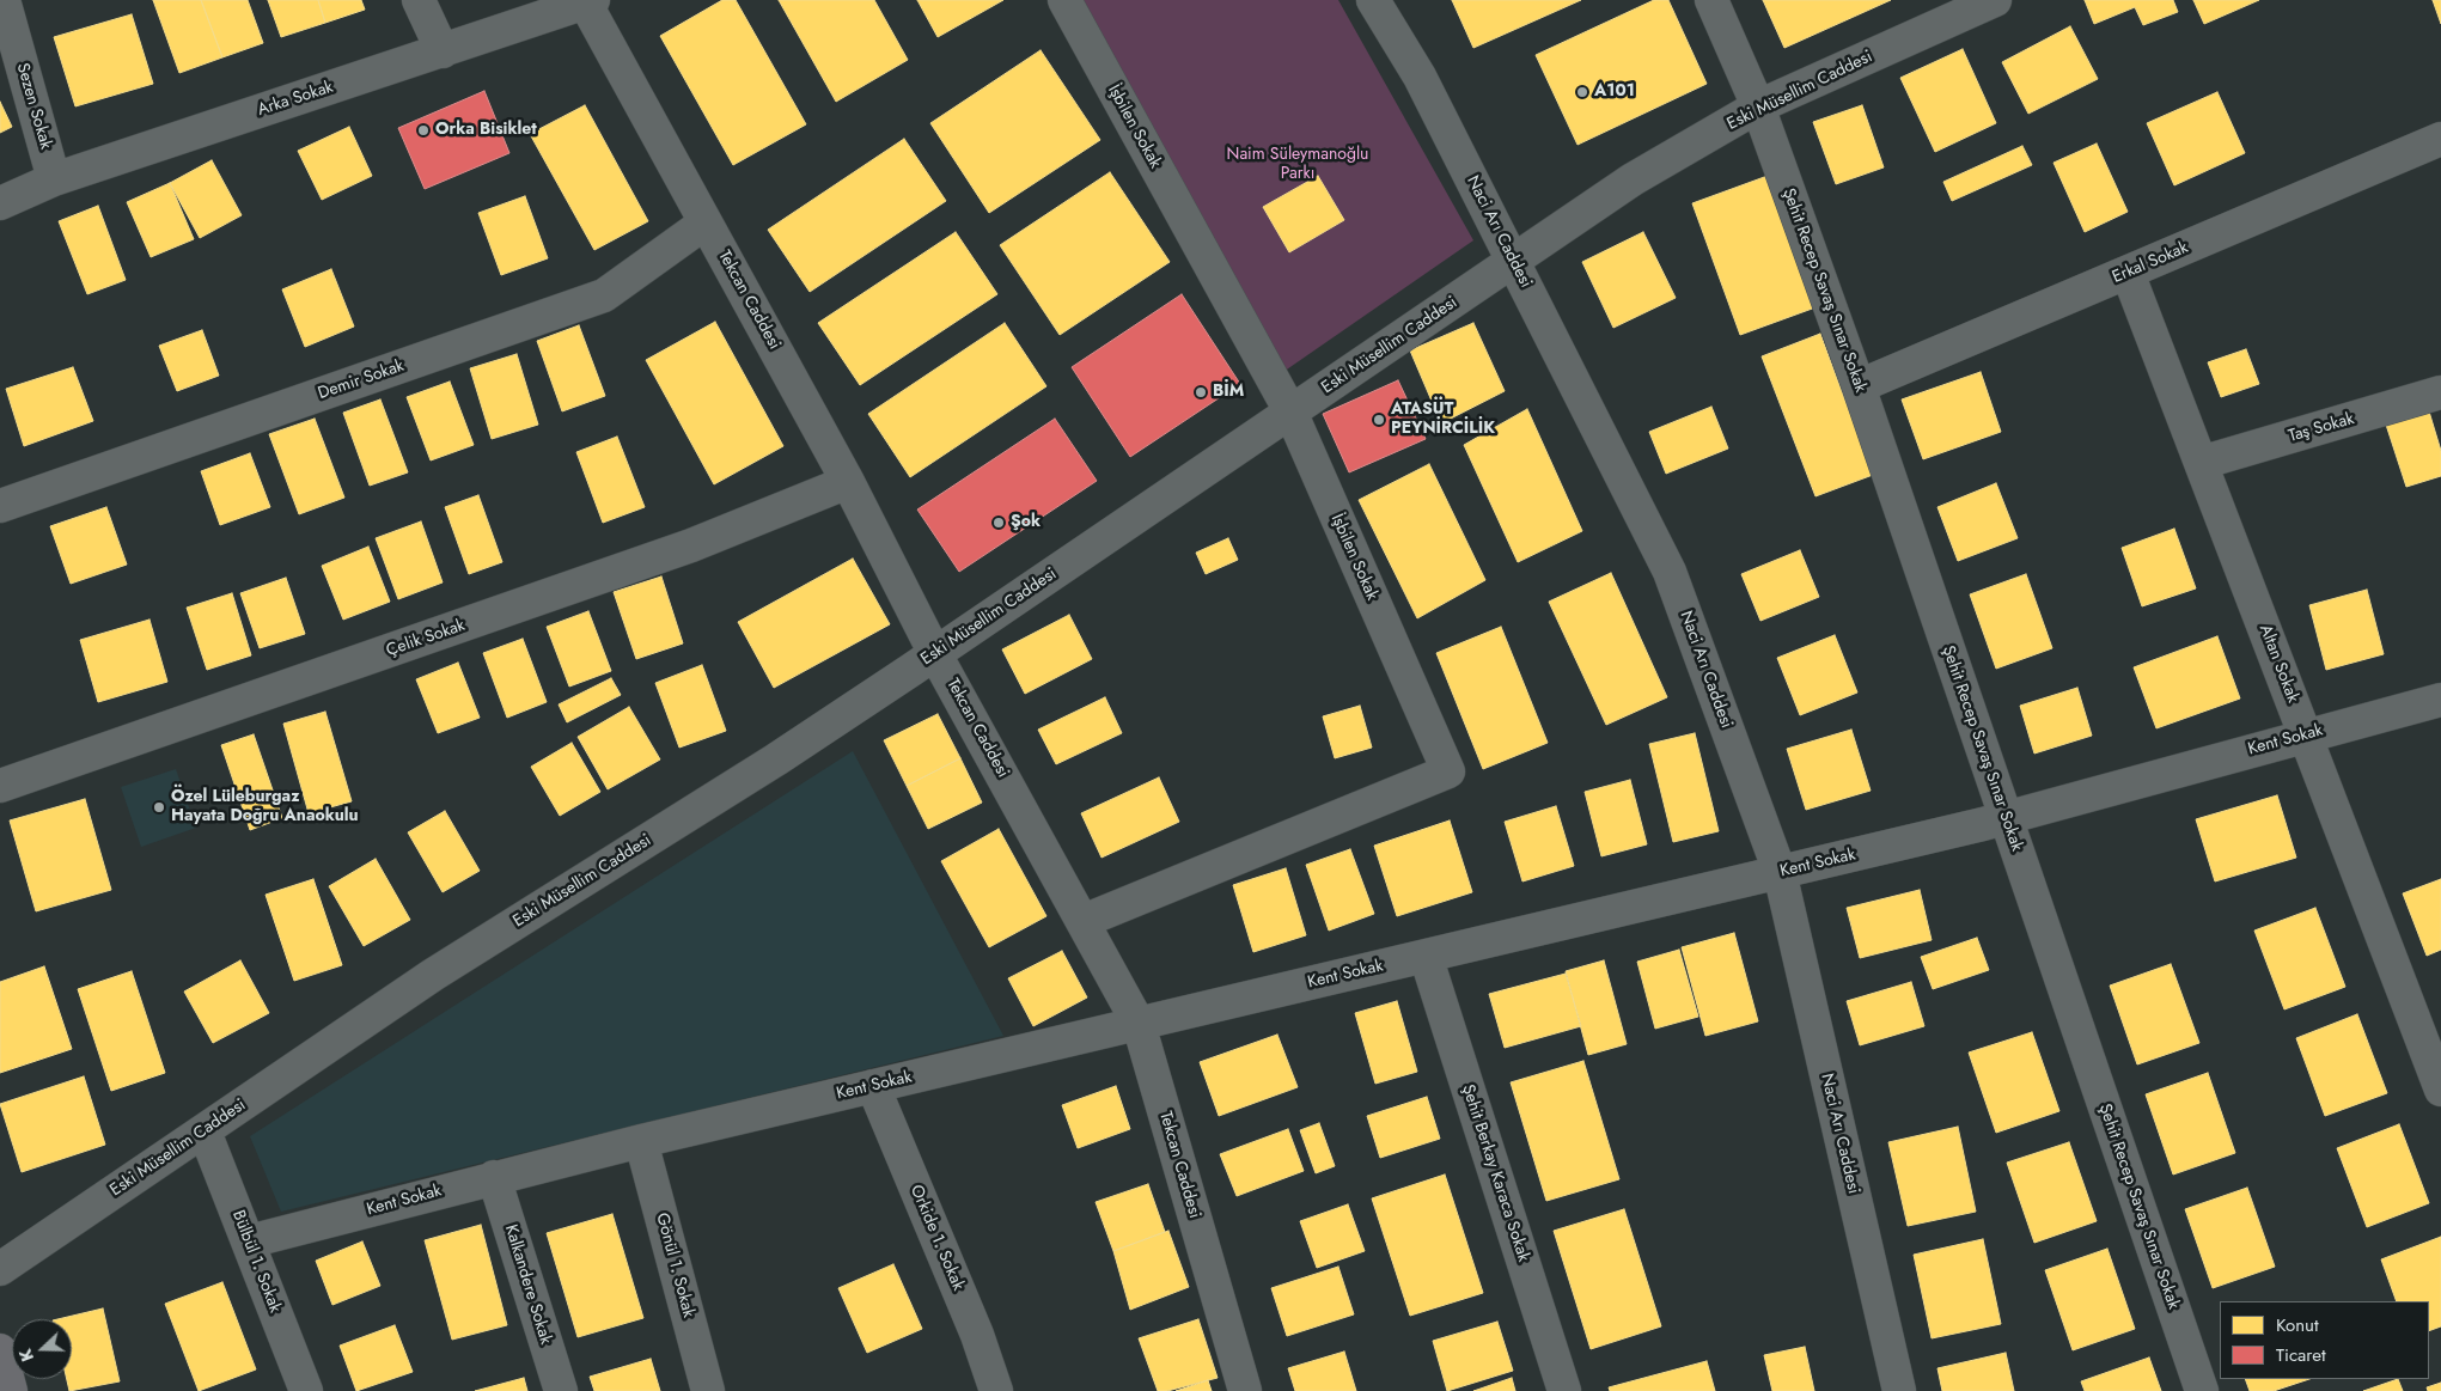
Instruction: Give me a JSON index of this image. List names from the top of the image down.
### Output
{
  "streets": {
    "street": [
      "Eski Müsellim Caddesi",
      "Arka Sokak",
      "Sezen Sokak",
      "İşbilen Sokak",
      "Naci Arı Caddesi",
      "Erkal Sokak",
      "Şehit Recep Savaş Sınar Sokak",
      "Tekcan Caddesi",
      "Demir Sokak",
      "Taş Sokak",
      "Çelik Sokak",
      "Altan Sokak",
      "Kent Sokak",
      "Şehit Berkay Karaca Sokak",
      "Orkide 1. Sokak",
      "Bülbül 1. Sokak",
      "Gönül 1. Sokak",
      "Kalkandere Sokak"
    ]
  },
  "crossings": [
    ["Eski Müsellim Caddesi", "İşbilen Sokak"],
    ["Eski Müsellim Caddesi", "Naci Arı Caddesi"],
    ["Eski Müsellim Caddesi", "Şehit Recep Savaş Sınar Sokak"],
    ["Eski Müsellim Caddesi", "Tekcan Caddesi"],
    ["Eski Müsellim Caddesi", "Bülbül 1. Sokak"],
    ["Arka Sokak", "Sezen Sokak"],
    ["Arka Sokak", "Tekcan Caddesi"],
    ["İşbilen Sokak", "Tekcan Caddesi"],
    ["Naci Arı Caddesi", "Kent Sokak"],
    ["Erkal Sokak", "Şehit Recep Savaş Sınar Sokak"],
    ["Erkal Sokak", "Altan Sokak"],
    ["Şehit Recep Savaş Sınar Sokak", "Kent Sokak"],
    ["Tekcan Caddesi", "Demir Sokak"],
    ["Tekcan Caddesi", "Çelik Sokak"],
    ["Tekcan Caddesi", "Kent Sokak"],
    ["Taş Sokak", "Altan Sokak"],
    ["Altan Sokak", "Kent Sokak"],
    ["Kent Sokak", "Şehit Berkay Karaca Sokak"],
    ["Kent Sokak", "Orkide 1. Sokak"],
    ["Kent Sokak", "Bülbül 1. Sokak"],
    ["Kent Sokak", "Gönül 1. Sokak"],
    ["Kent Sokak", "Kalkandere Sokak"]
  ],
  "parks": ["Naim Süleymanoğlu Parkı"],
  "places": [
    "A101",
    "Orka Bisiklet",
    "BİM",
    "ATASÜT PEYNİRCİLİK",
    "Şok",
    "Özel Lüleburgaz Hayata Doğru Anaokulu"
  ],
  "legend": ["Konut", "Ticaret"],
  "north": "left"
}
